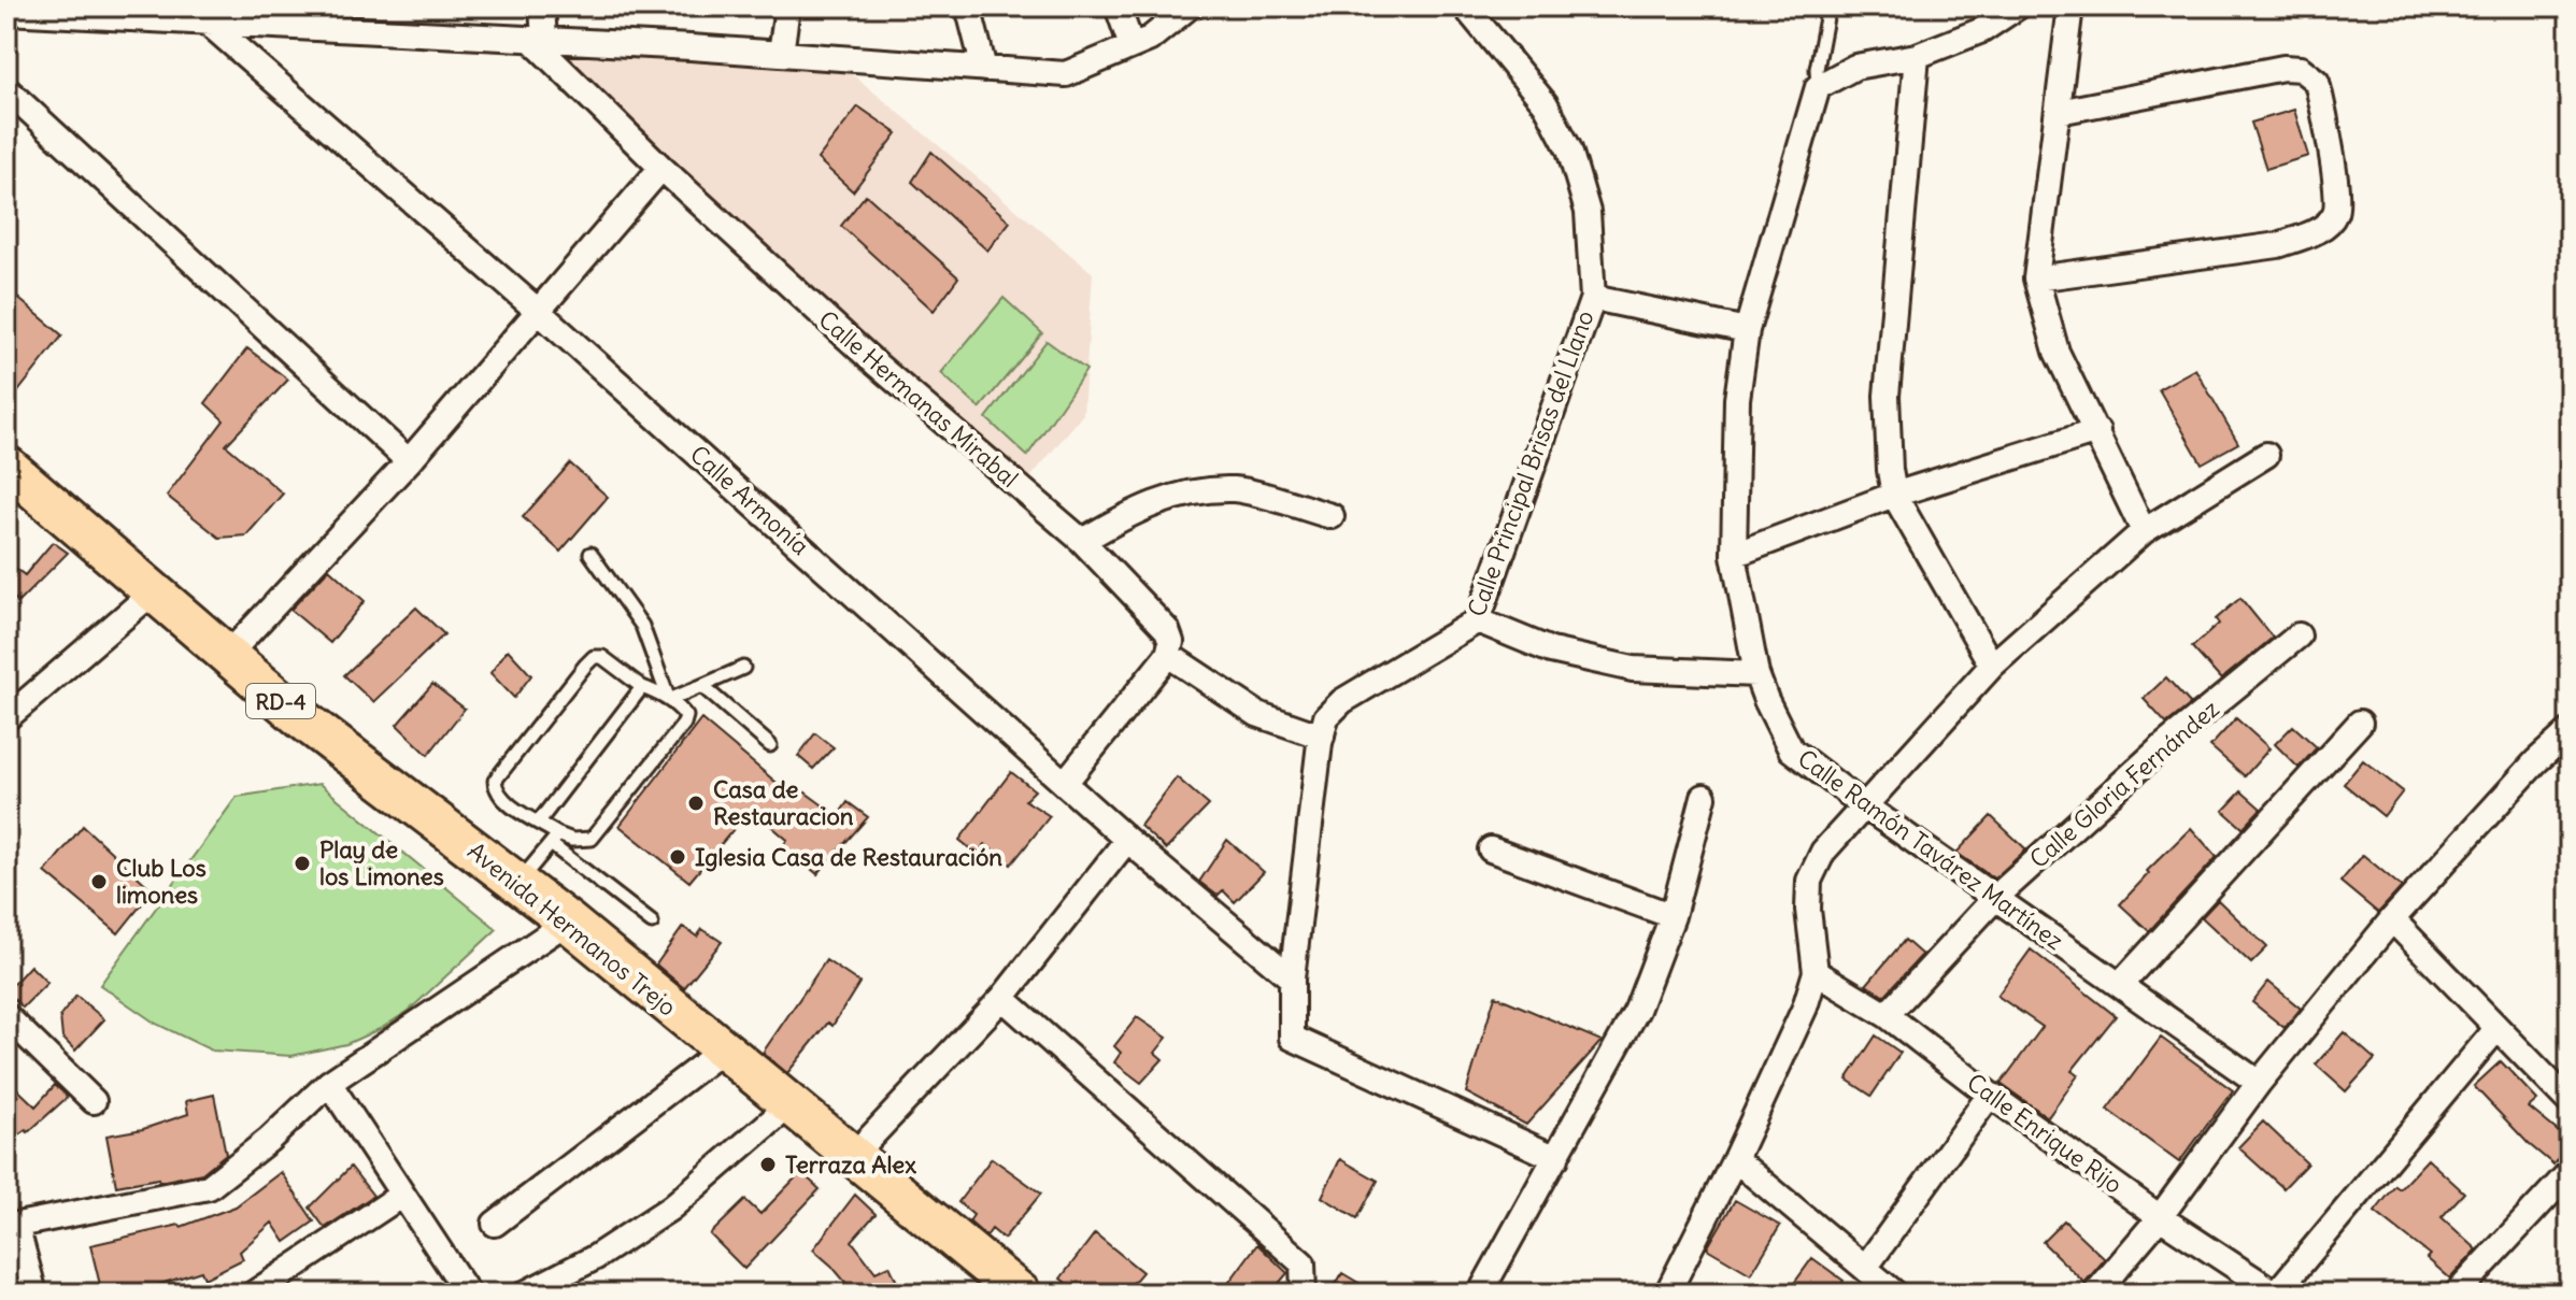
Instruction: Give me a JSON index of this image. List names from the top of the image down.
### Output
{
  "streets": {
    "main road": ["RD-4", "Avenida Hermanos Trejo"],
    "street": [
      "Calle Hermanas Mirabal",
      "Calle Principal Brisas del Llano",
      "Calle Armonía",
      "Calle Gloria Fernández",
      "Calle Ramón Tavárez Martínez",
      "Calle Enrique Rijo"
    ]
  },
  "crossings": [
    ["Calle Principal Brisas del Llano", "Calle Armonía"],
    ["Calle Gloria Fernández", "Calle Ramón Tavárez Martínez"],
    ["Calle Gloria Fernández", "Calle Enrique Rijo"]
  ],
  "places": [
    "Casa de Restauracion",
    "Iglesia Casa de Restauración",
    "Play de los Limones",
    "Club Los limones",
    "Terraza Alex"
  ]
}
